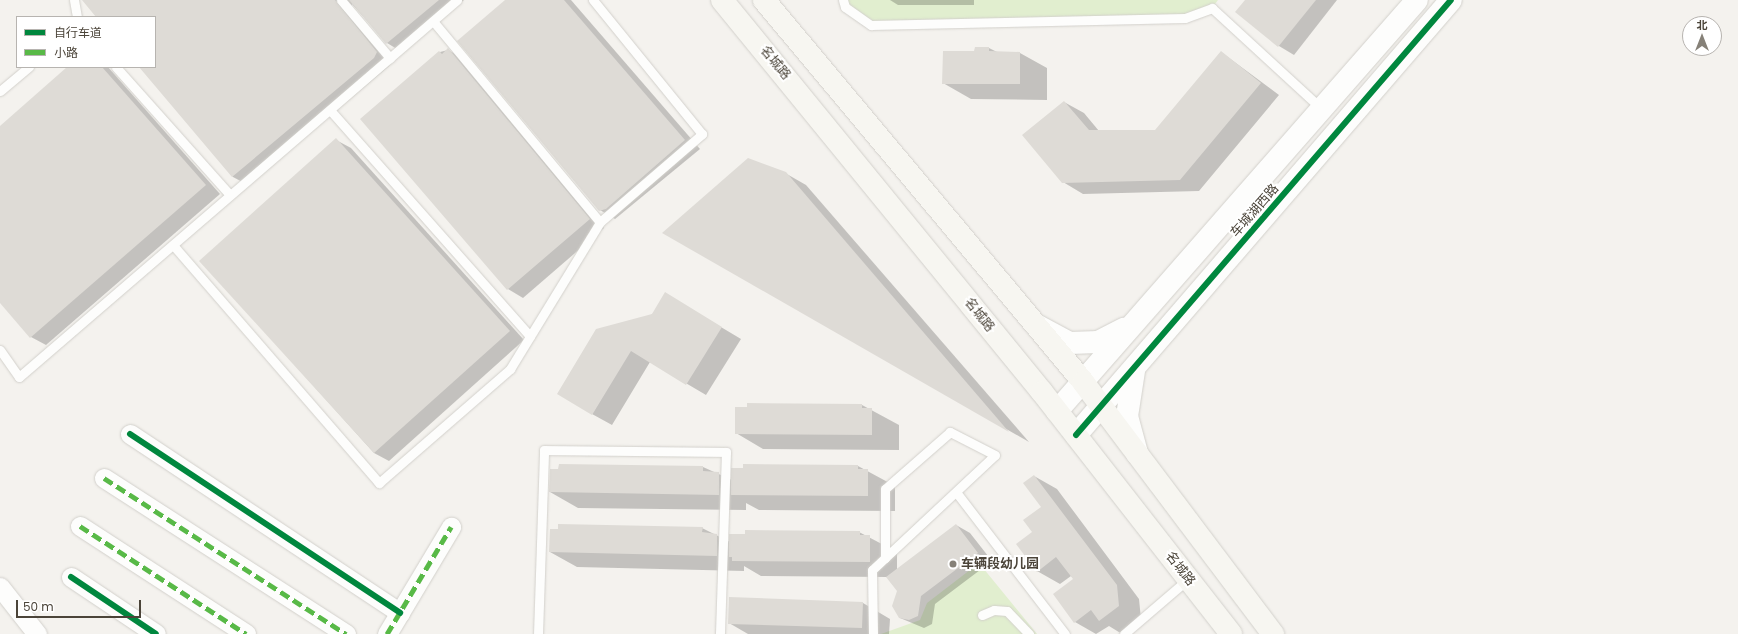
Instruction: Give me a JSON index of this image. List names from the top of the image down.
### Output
{
  "streets": {
    "main road": ["名城路"],
    "street": ["车城湖西路"]
  },
  "crossings": [
    ["名城路", "车城湖西路"]
  ],
  "places": ["车辆段幼儿园"],
  "legend": ["自行车道", "小路"],
  "scale_bar": "50 m",
  "north": "top"
}
